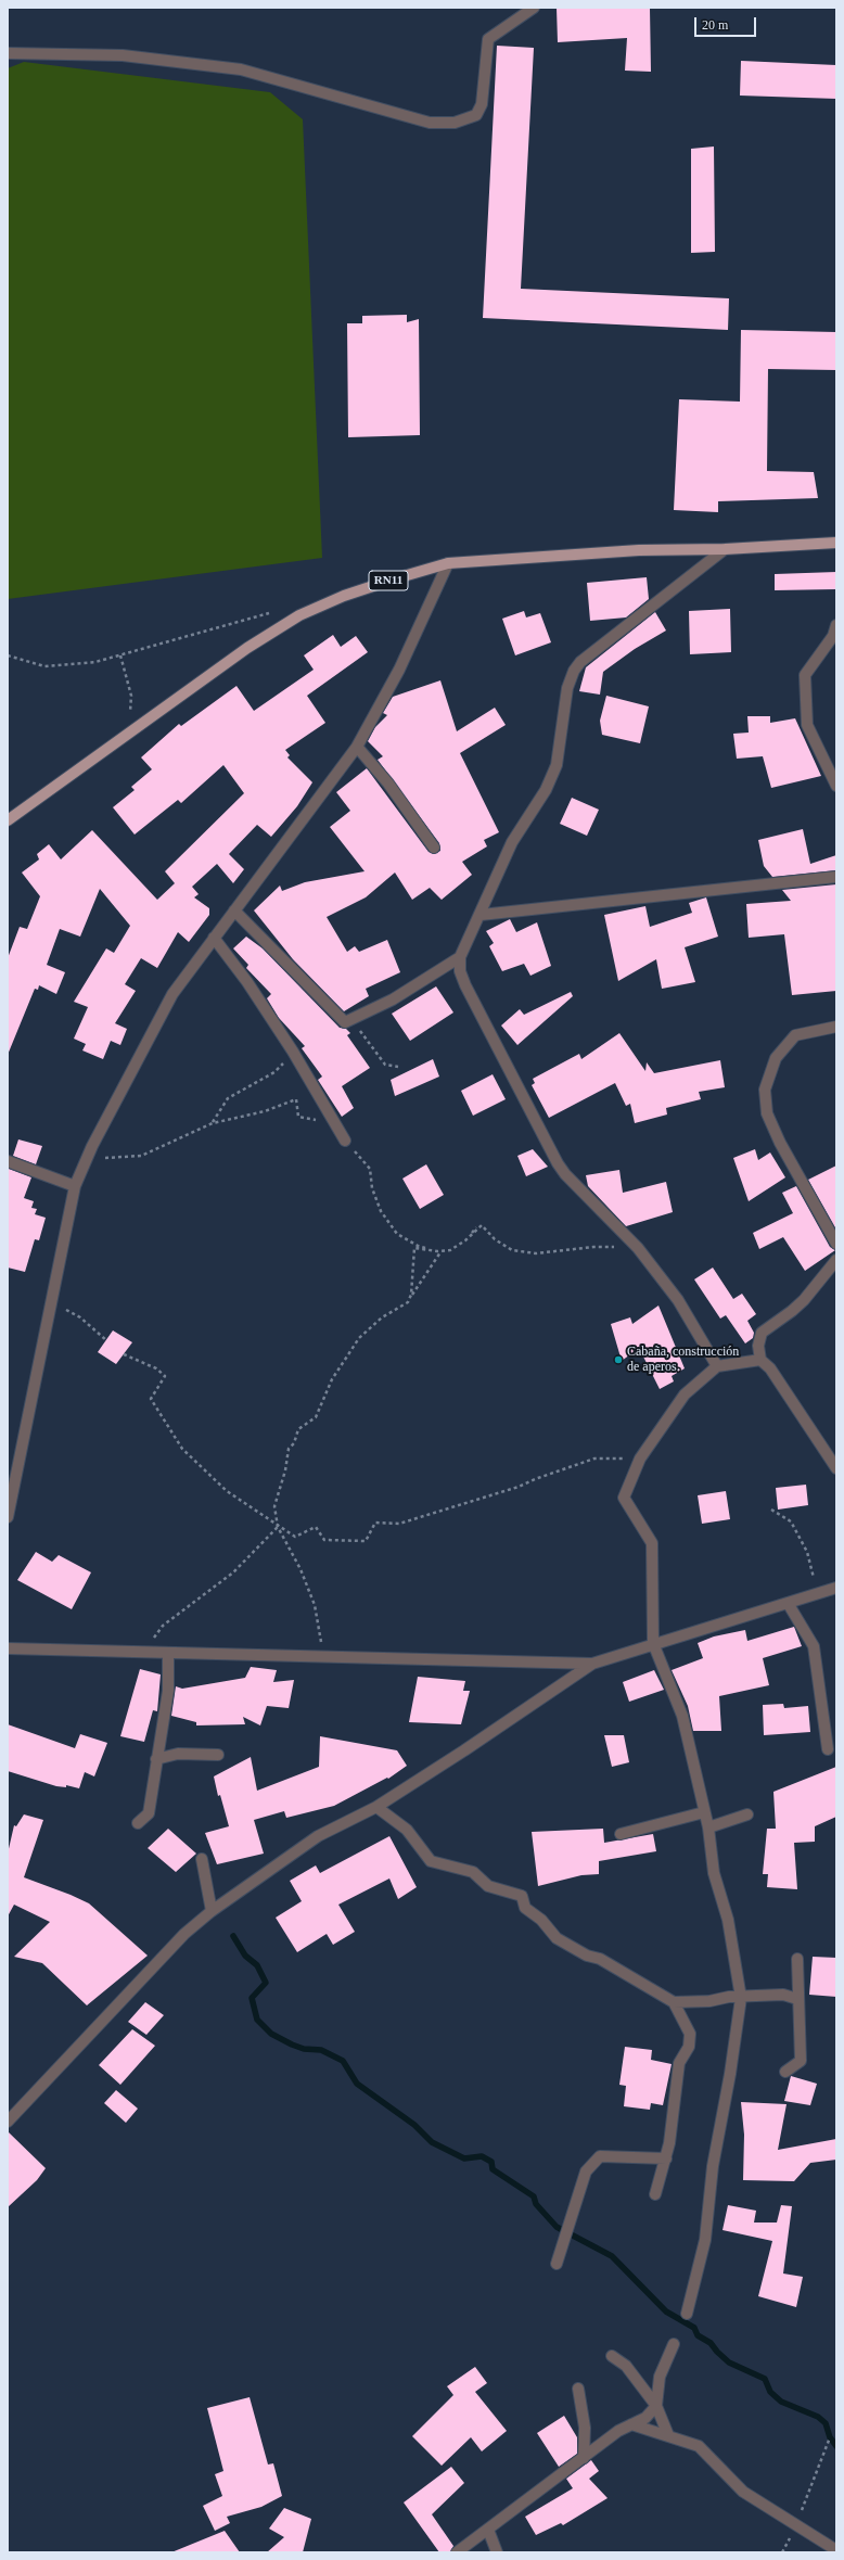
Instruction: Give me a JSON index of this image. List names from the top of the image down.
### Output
{
  "streets": {
    "main road": ["RN11"]
  },
  "places": ["Cabaña, construcción de aperos."],
  "scale_bar": "20 m"
}
